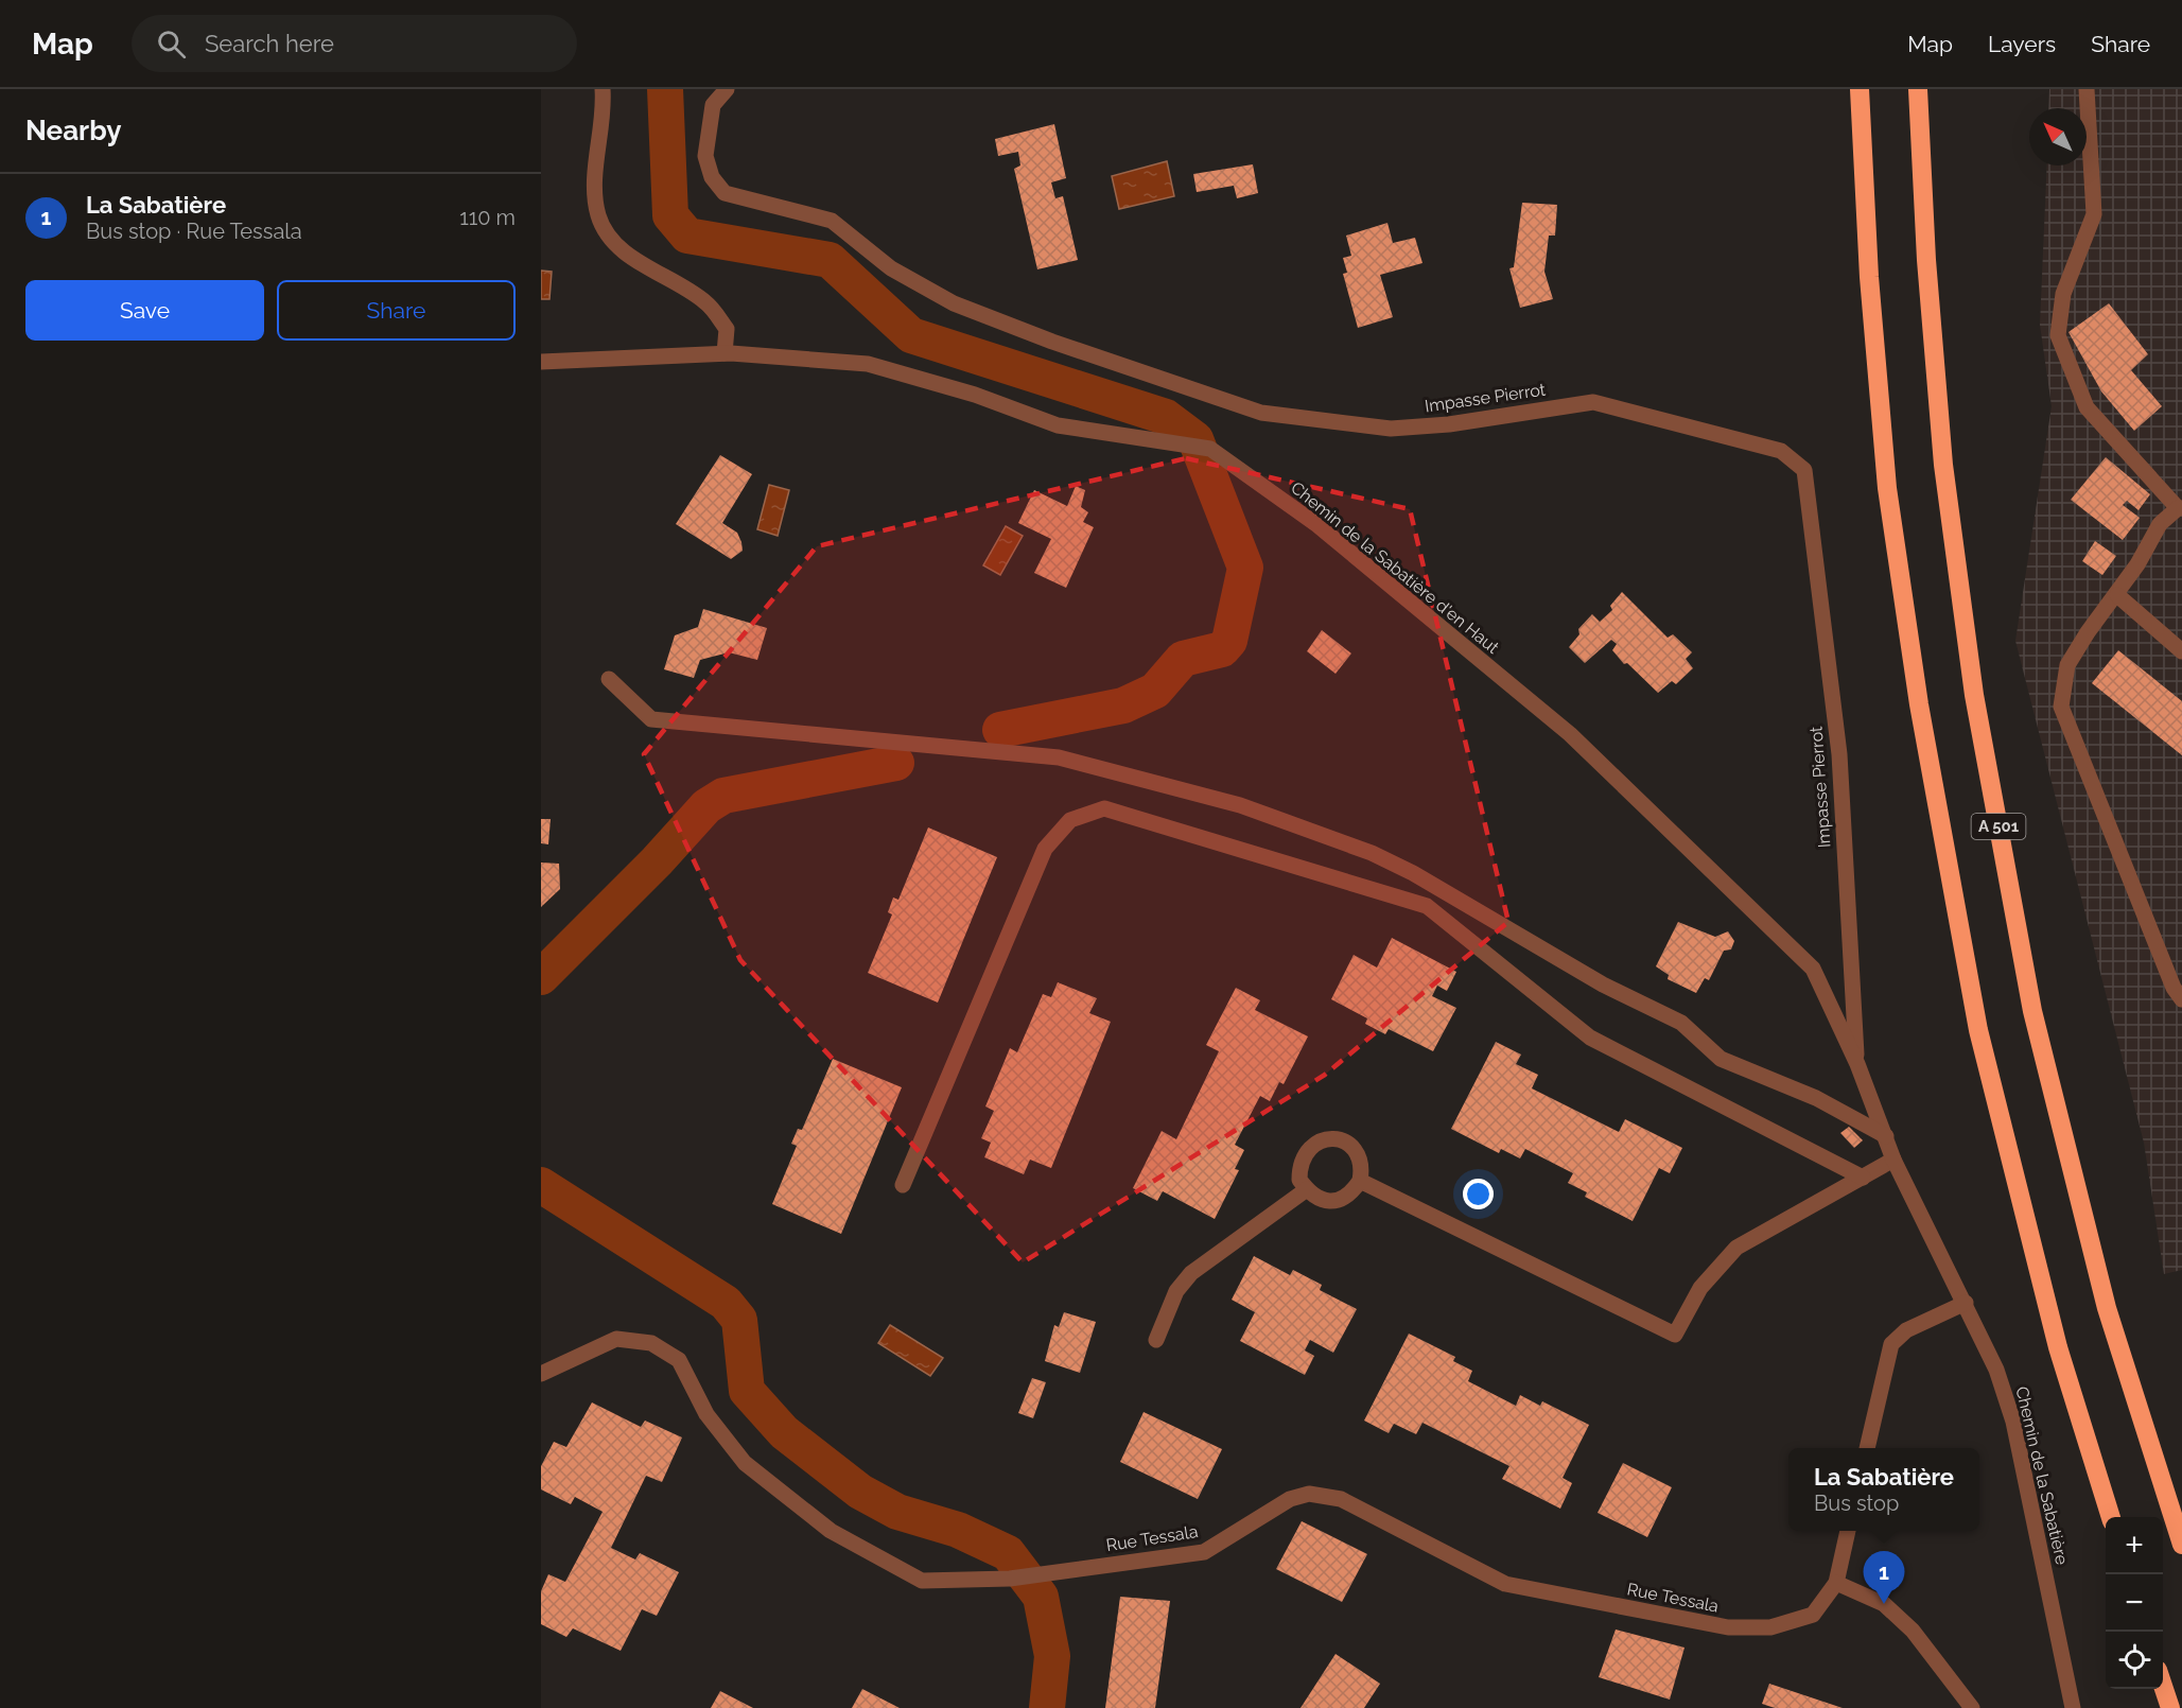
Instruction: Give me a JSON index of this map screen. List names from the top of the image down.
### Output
{
  "streets": {
    "highway": ["A 501"],
    "street": [
      "Impasse Pierrot",
      "Chemin de la Sabatière d'en Haut",
      "Chemin de la Sabatière",
      "Rue Tessala"
    ]
  },
  "crossings": [
    ["Impasse Pierrot", "Chemin de la Sabatière d'en Haut"],
    ["Chemin de la Sabatière d'en Haut", "Chemin de la Sabatière"]
  ],
  "north": "top left",
  "page": {
    "header": "Map",
    "search": "Search here",
    "nav": ["Map", "Layers", "Share"],
    "heading": "Nearby",
    "list": [
      {
        "mark": "1",
        "name": "La Sabatière",
        "note": "Bus stop · Rue Tessala",
        "value": "110 m"
      }
    ],
    "buttons": ["Save", "Share"],
    "popup": ["La Sabatière", "Bus stop"],
    "map_buttons": ["+", "−"],
    "pins": "1"
  }
}
